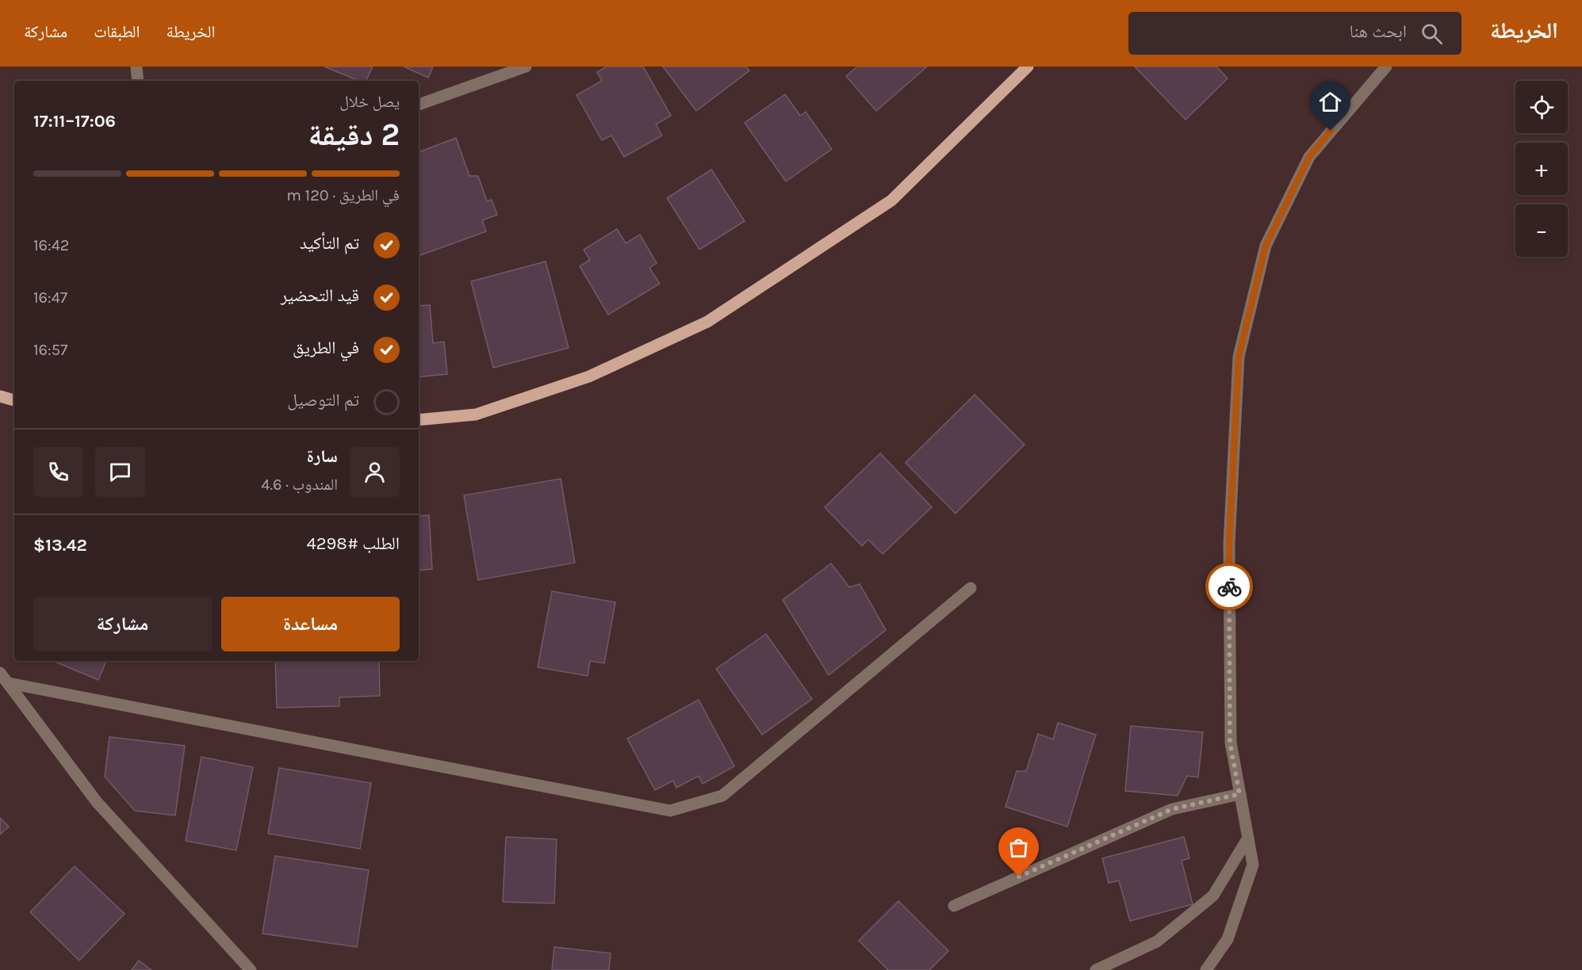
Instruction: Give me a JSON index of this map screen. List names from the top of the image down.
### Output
{
  "page": {
    "header": "الخريطة",
    "search": "ابحث هنا",
    "nav": ["الخريطة", "الطبقات", "مشاركة"],
    "map_buttons": ["+", "−"],
    "heading": ["2 دقيقة", "يصل خلال", "17:06–17:11"],
    "panel": [
      "سارة",
      "المندوب · 4.6",
      "الطلب #4298",
      "$13.42"
    ],
    "bar": "في الطريق · 120 m",
    "list": [
      ["تم التأكيد", "16:42"],
      ["قيد التحضير", "16:47"],
      ["في الطريق", "16:57"],
      "تم التوصيل"
    ],
    "buttons": ["مساعدة", "مشاركة"]
  }
}
